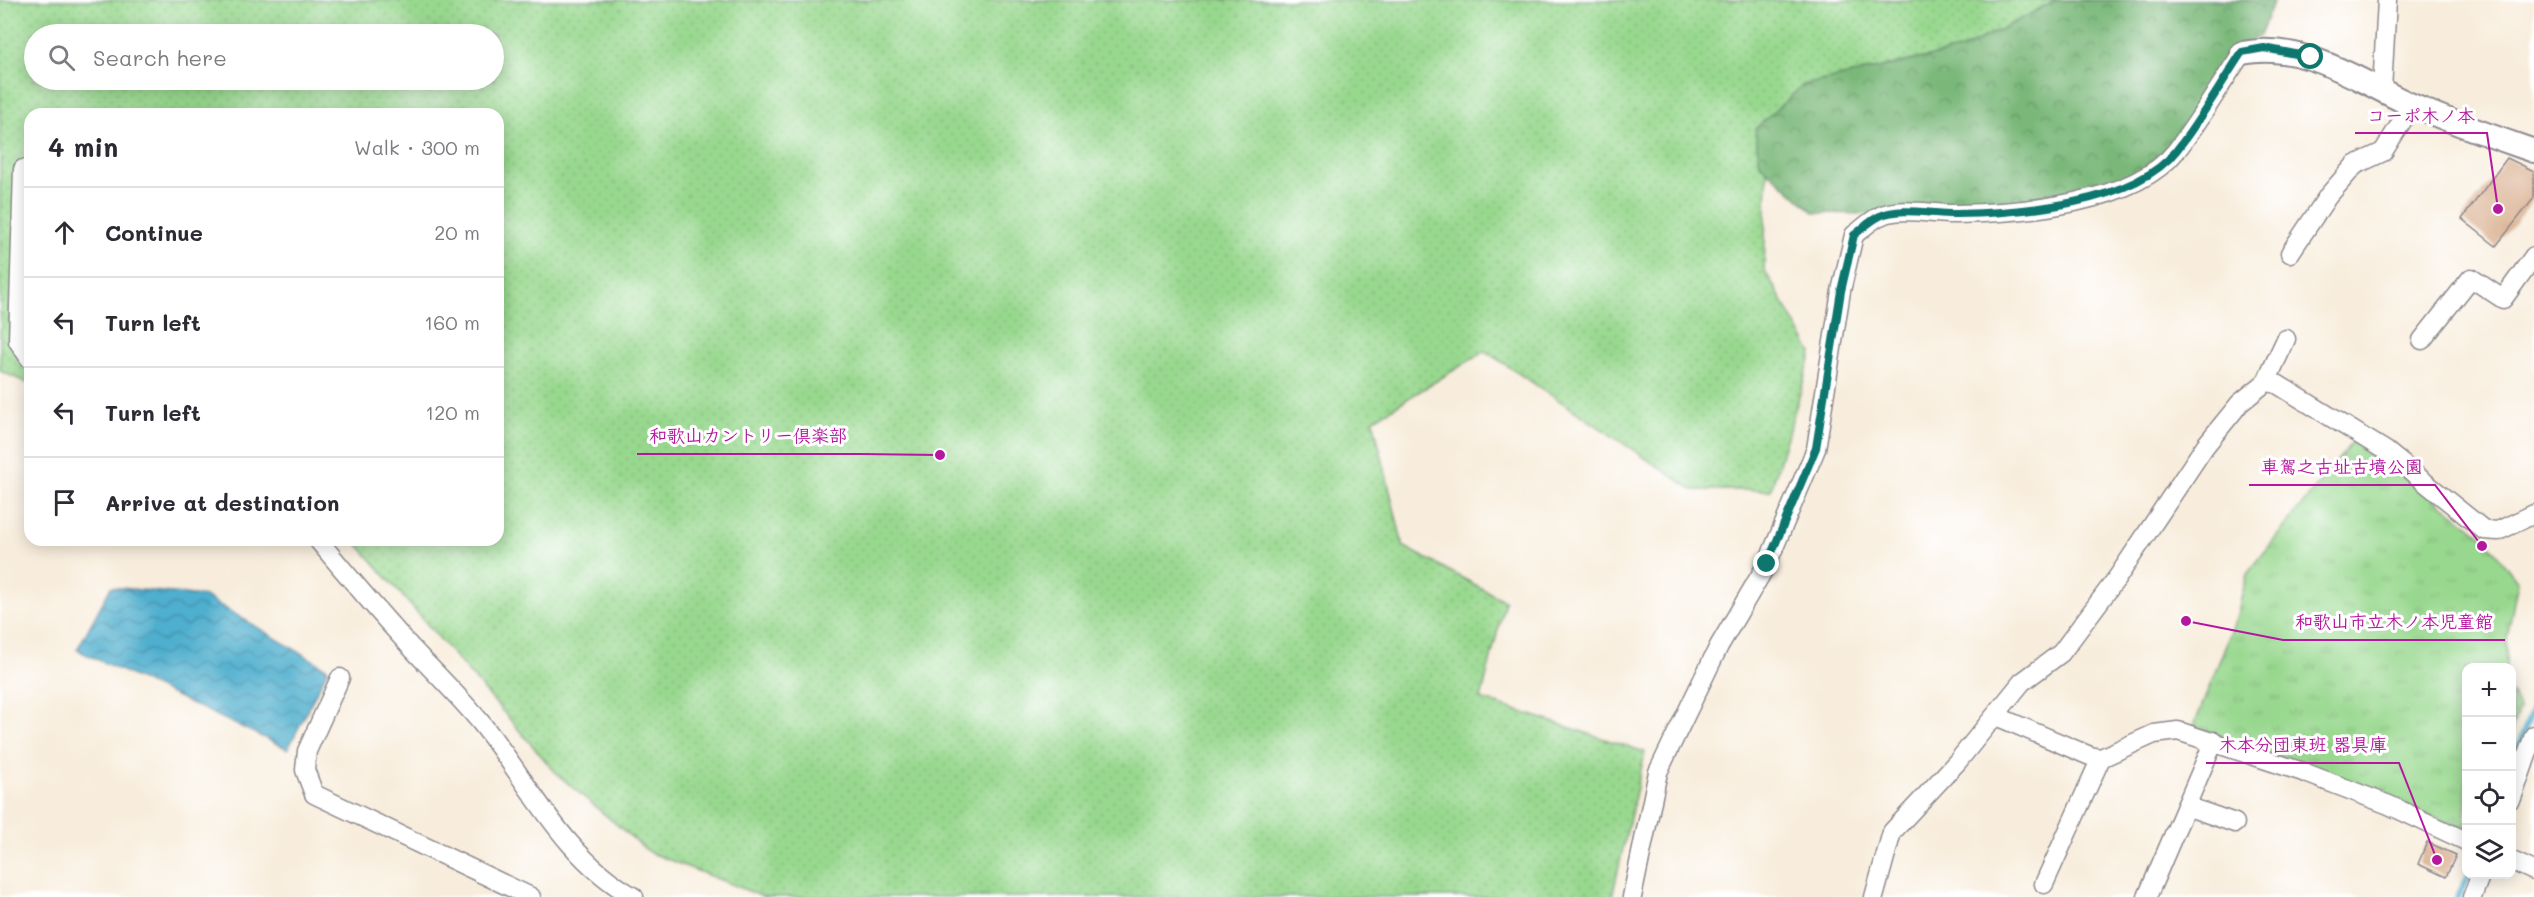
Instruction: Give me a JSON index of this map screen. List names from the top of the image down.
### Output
{
  "places": [
    "コーポ木ノ本",
    "和歌山カントリー倶楽部",
    "車駕之古址古墳公園",
    "和歌山市立木ノ本児童館",
    "木本分団東班 器具庫"
  ],
  "page": {
    "search": "Search here",
    "heading": ["4 min", "Walk · 300 m"],
    "list": [
      ["Continue", "20 m"],
      ["Turn left", "160 m"],
      ["Turn left", "120 m"],
      "Arrive at destination"
    ],
    "map_buttons": ["+", "−"]
  }
}
